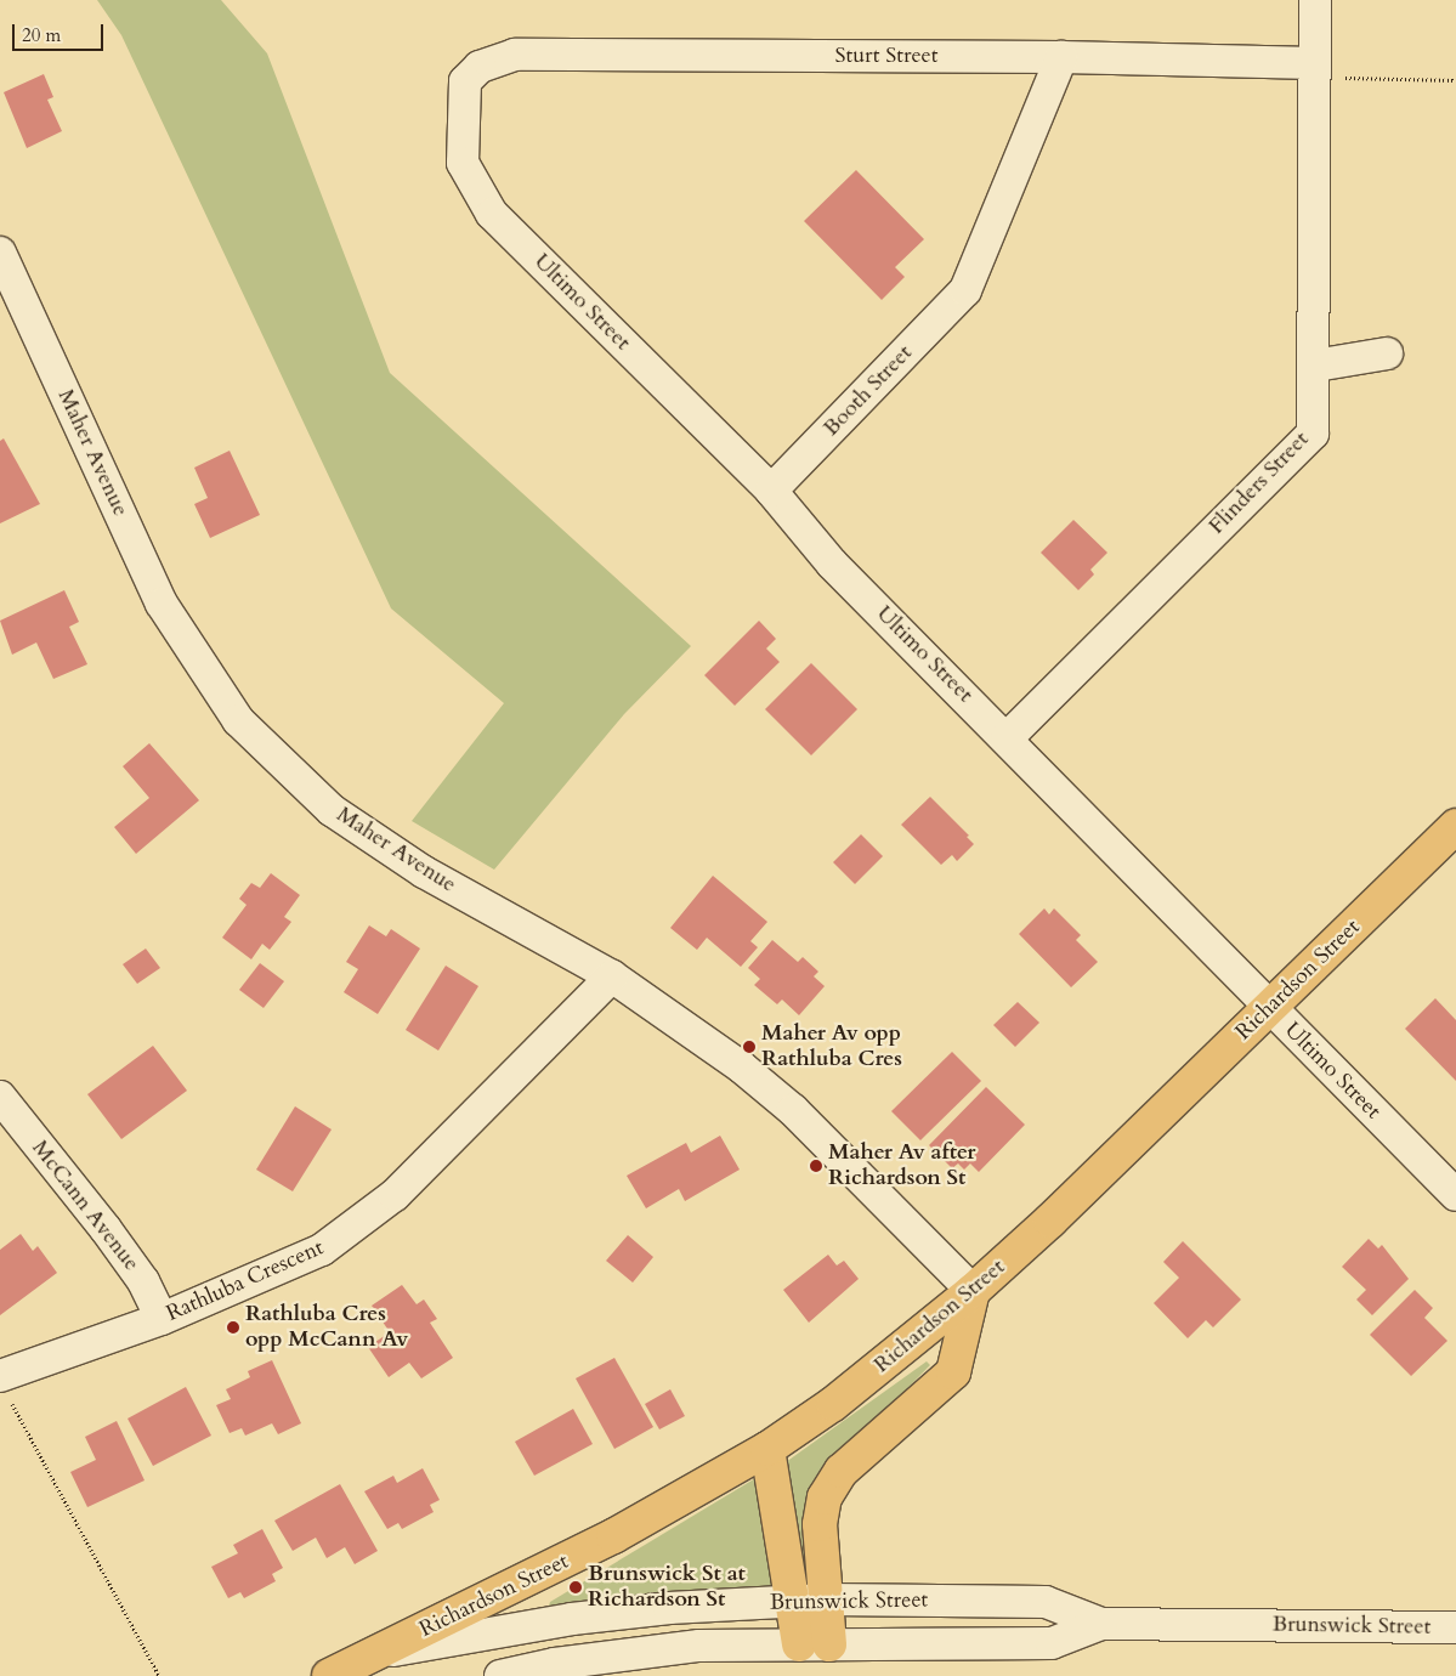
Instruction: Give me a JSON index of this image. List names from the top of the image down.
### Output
{
  "streets": {
    "main road": ["Richardson Street"],
    "street": [
      "Sturt Street",
      "Ultimo Street",
      "Booth Street",
      "Maher Avenue",
      "Flinders Street",
      "McCann Avenue",
      "Rathluba Crescent",
      "Brunswick Street"
    ]
  },
  "crossings": [
    ["Sturt Street", "Ultimo Street"],
    ["Sturt Street", "Booth Street"],
    ["Sturt Street", "Flinders Street"],
    ["Ultimo Street", "Booth Street"],
    ["Ultimo Street", "Flinders Street"],
    ["Ultimo Street", "Richardson Street"],
    ["Maher Avenue", "Richardson Street"],
    ["Maher Avenue", "Rathluba Crescent"],
    ["Richardson Street", "Brunswick Street"],
    ["McCann Avenue", "Rathluba Crescent"]
  ],
  "places": [
    "Maher Av opp Rathluba Cres",
    "Maher Av after Richardson St",
    "Rathluba Cres opp McCann Av",
    "Brunswick St at Richardson St"
  ],
  "scale_bar": "20 m"
}
